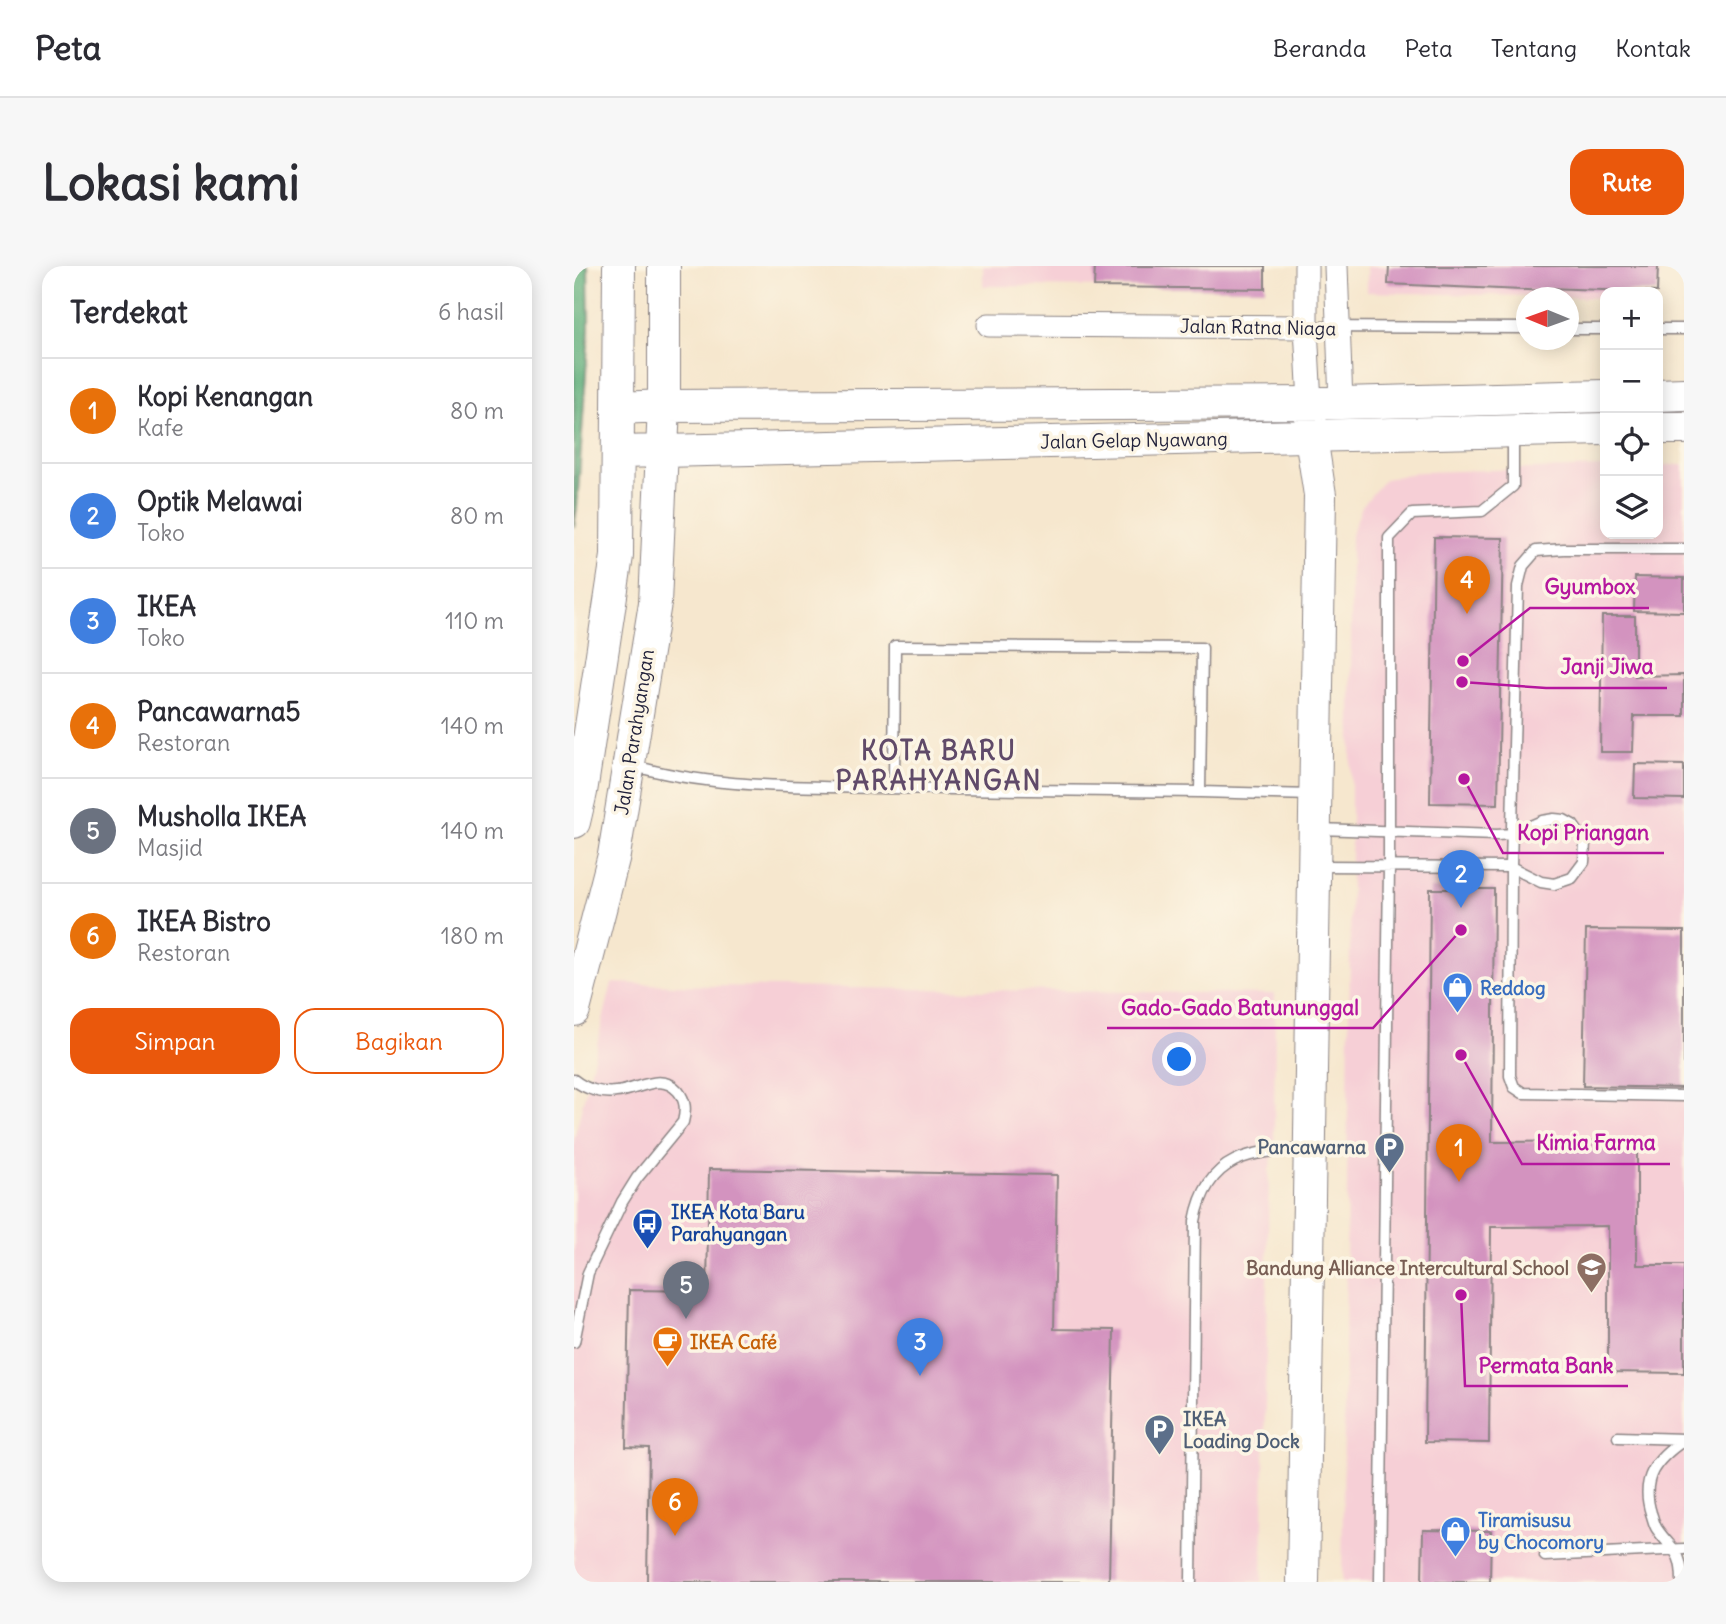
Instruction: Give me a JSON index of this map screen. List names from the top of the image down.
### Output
{
  "streets": {
    "street": ["Jalan Ratna Niaga", "Jalan Gelap Nyawang", "Jalan Parahyangan"]
  },
  "crossings": [
    ["Jalan Gelap Nyawang", "Jalan Parahyangan"]
  ],
  "districts": ["KOTA BARU PARAHYANGAN"],
  "places": {
    "other": [
      "Gyumbox",
      "Janji Jiwa",
      "Kopi Priangan",
      "Gado-Gado Batununggal",
      "Kimia Farma",
      "Permata Bank"
    ],
    "shop": ["Reddog", "Tiramisusu by Chocomory"],
    "parking": ["Pancawarna", "IKEA Loading Dock"],
    "bus stop": ["IKEA Kota Baru Parahyangan"],
    "school or university": ["Bandung Alliance Intercultural School"],
    "cafe": ["IKEA Café"]
  },
  "north": "left",
  "page": {
    "header": "Peta",
    "nav": [
      "Beranda",
      "Peta",
      "Tentang",
      "Kontak"
    ],
    "buttons": [
      "Rute",
      ["Simpan", "Bagikan"]
    ],
    "title": "Lokasi kami",
    "heading": ["Terdekat", "6 hasil"],
    "map_buttons": ["+", "−"],
    "list": [
      {
        "mark": "1",
        "name": "Kopi Kenangan",
        "note": "Kafe",
        "value": "80 m"
      },
      {
        "mark": "2",
        "name": "Optik Melawai",
        "note": "Toko",
        "value": "80 m"
      },
      {
        "mark": "3",
        "name": "IKEA",
        "note": "Toko",
        "value": "110 m"
      },
      {
        "mark": "4",
        "name": "Pancawarna5",
        "note": "Restoran",
        "value": "140 m"
      },
      {
        "mark": "5",
        "name": "Musholla IKEA",
        "note": "Masjid",
        "value": "140 m"
      },
      {
        "mark": "6",
        "name": "IKEA Bistro",
        "note": "Restoran",
        "value": "180 m"
      }
    ],
    "pins": [
      "4",
      "2",
      "1",
      "5",
      "3",
      "6"
    ]
  }
}
